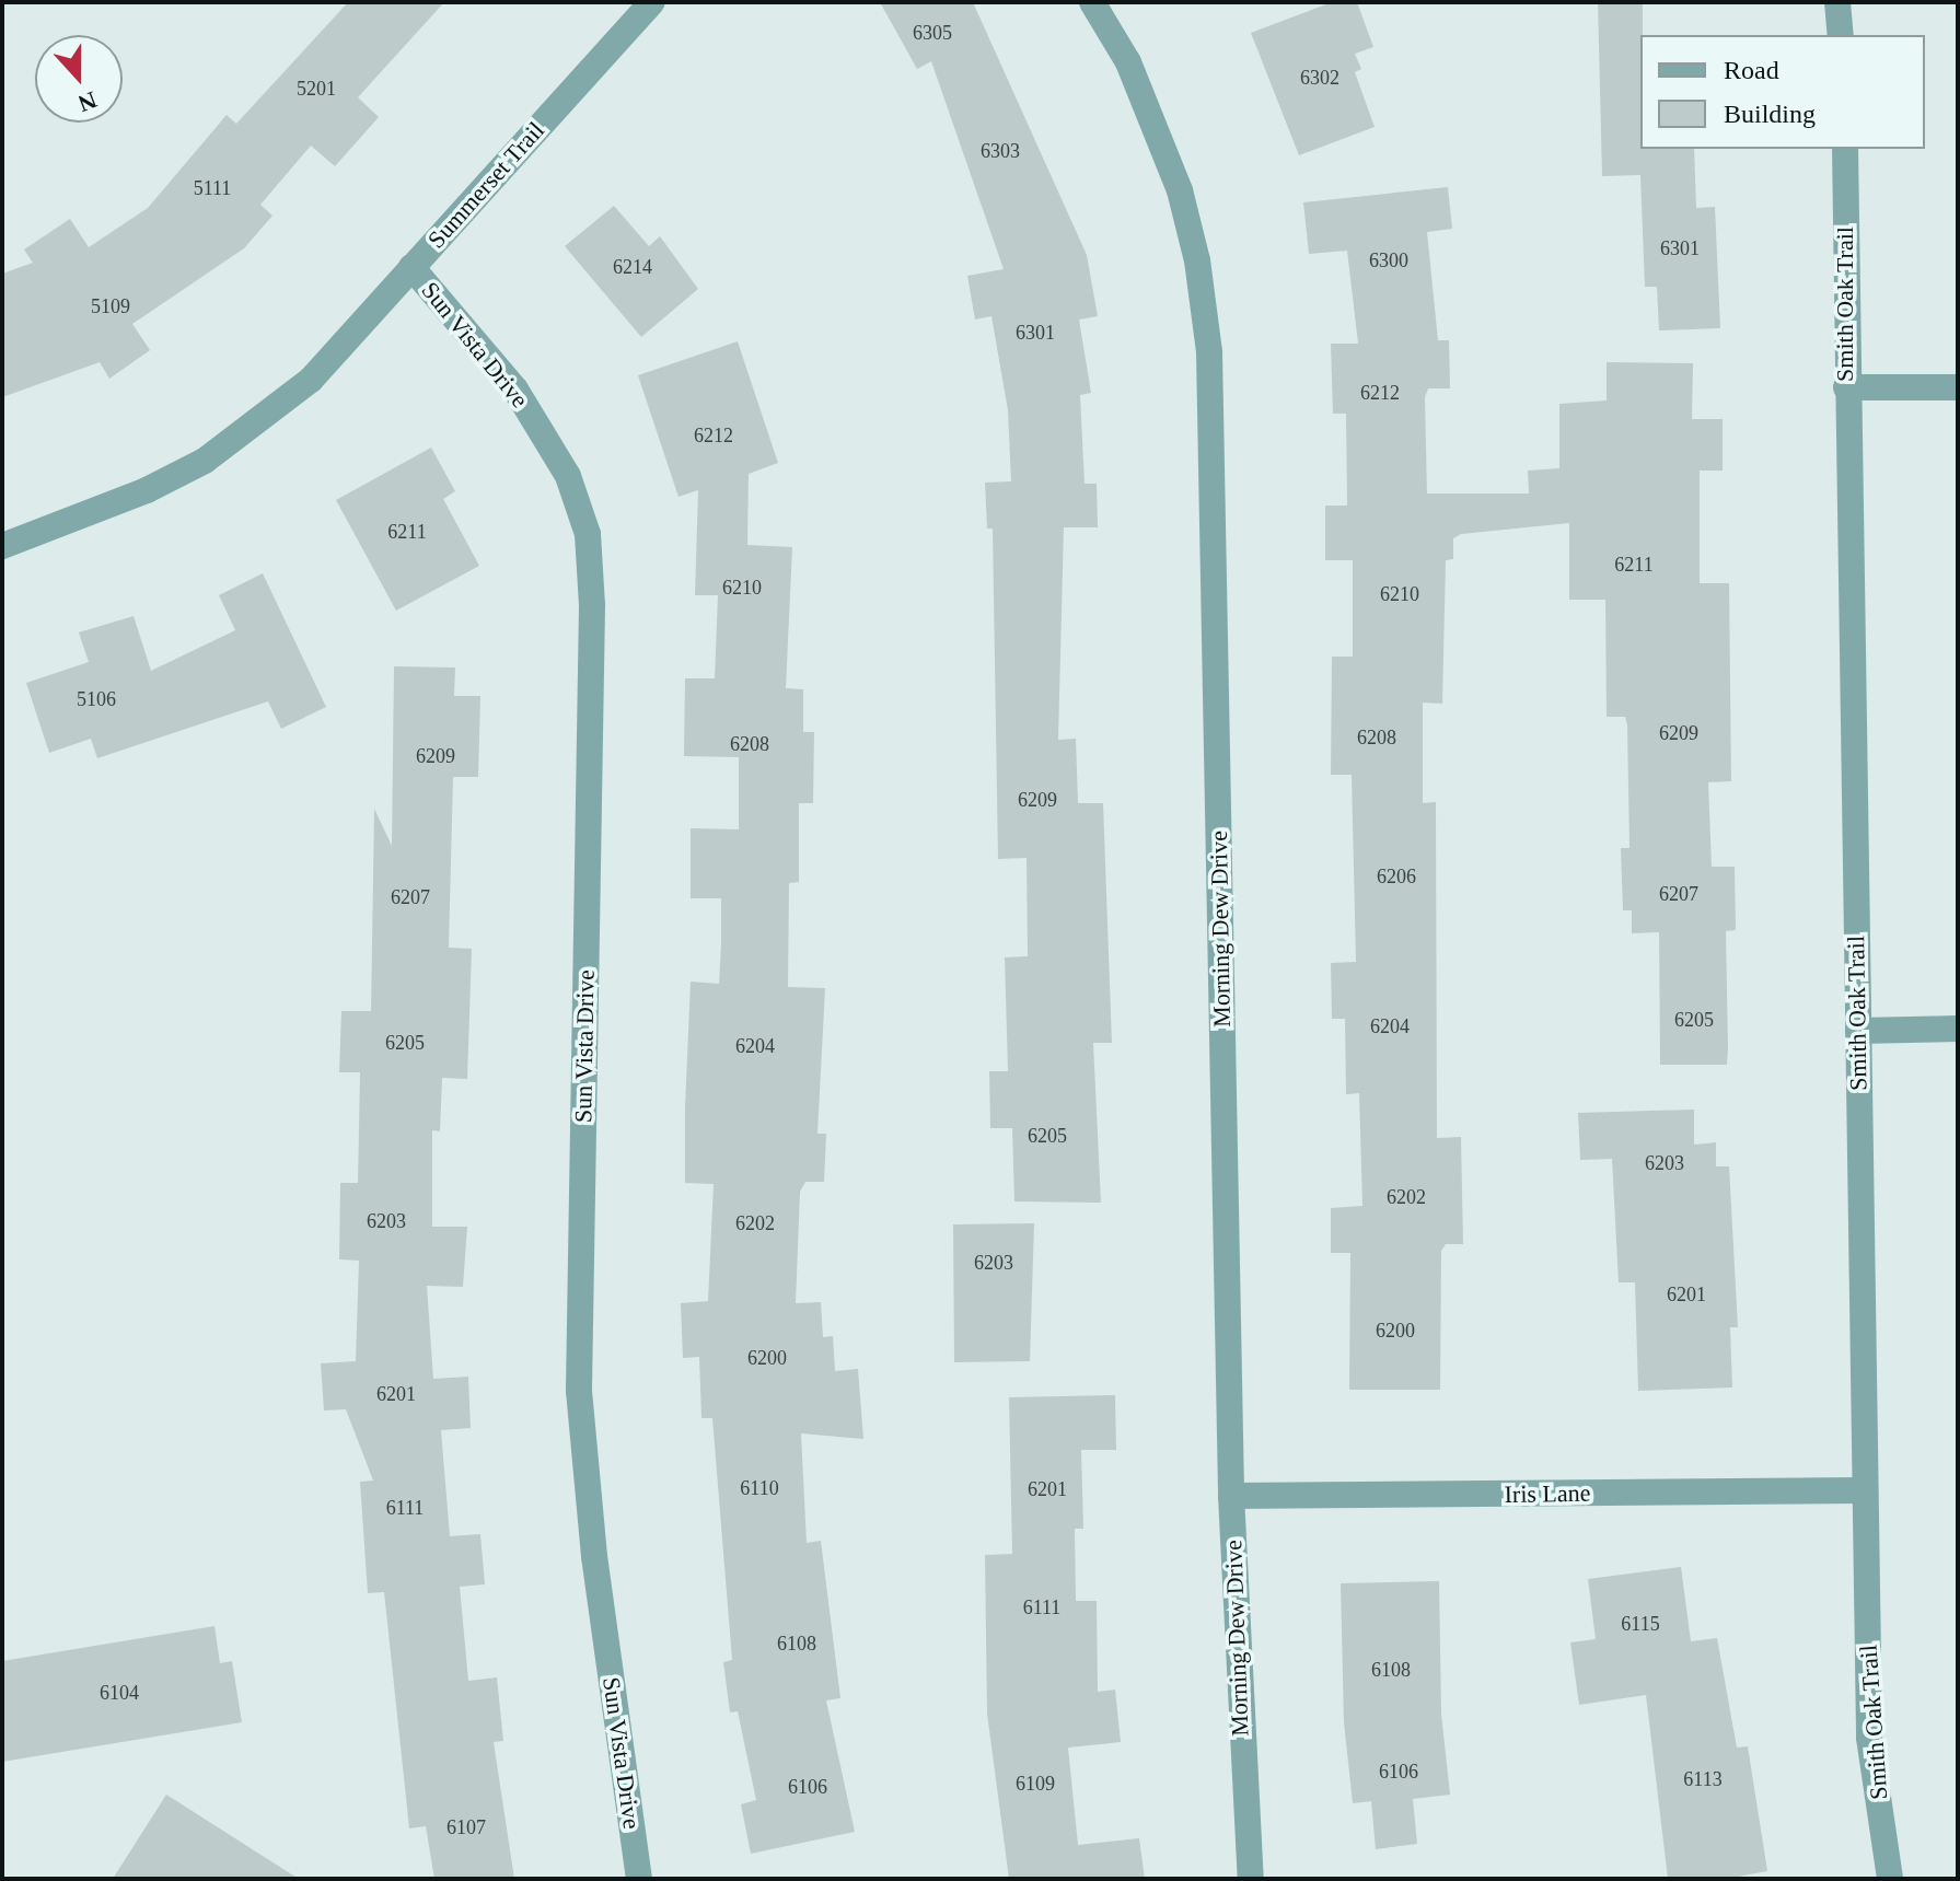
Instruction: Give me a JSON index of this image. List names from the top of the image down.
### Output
{
  "streets": {
    "street": [
      "Summerset Trail",
      "Smith Oak Trail",
      "Sun Vista Drive",
      "Morning Dew Drive",
      "Iris Lane"
    ]
  },
  "crossings": [
    ["Summerset Trail", "Sun Vista Drive"],
    ["Smith Oak Trail", "Iris Lane"],
    ["Morning Dew Drive", "Iris Lane"]
  ],
  "house_numbers": [
    "6305",
    "6302",
    "5201",
    "6303",
    "5111",
    "6301",
    "6300",
    "6214",
    "5109",
    "6301",
    "6212",
    "6212",
    "6211",
    "6211",
    "6210",
    "6210",
    "5106",
    "6209",
    "6208",
    "6208",
    "6209",
    "6209",
    "6206",
    "6207",
    "6207",
    "6205",
    "6204",
    "6205",
    "6204",
    "6205",
    "6203",
    "6202",
    "6203",
    "6202",
    "6203",
    "6201",
    "6200",
    "6200",
    "6201",
    "6110",
    "6201",
    "6111",
    "6111",
    "6115",
    "6108",
    "6108",
    "6104",
    "6106",
    "6113",
    "6109",
    "6106",
    "6107"
  ],
  "legend": ["Road", "Building"],
  "north": "bottom"
}
